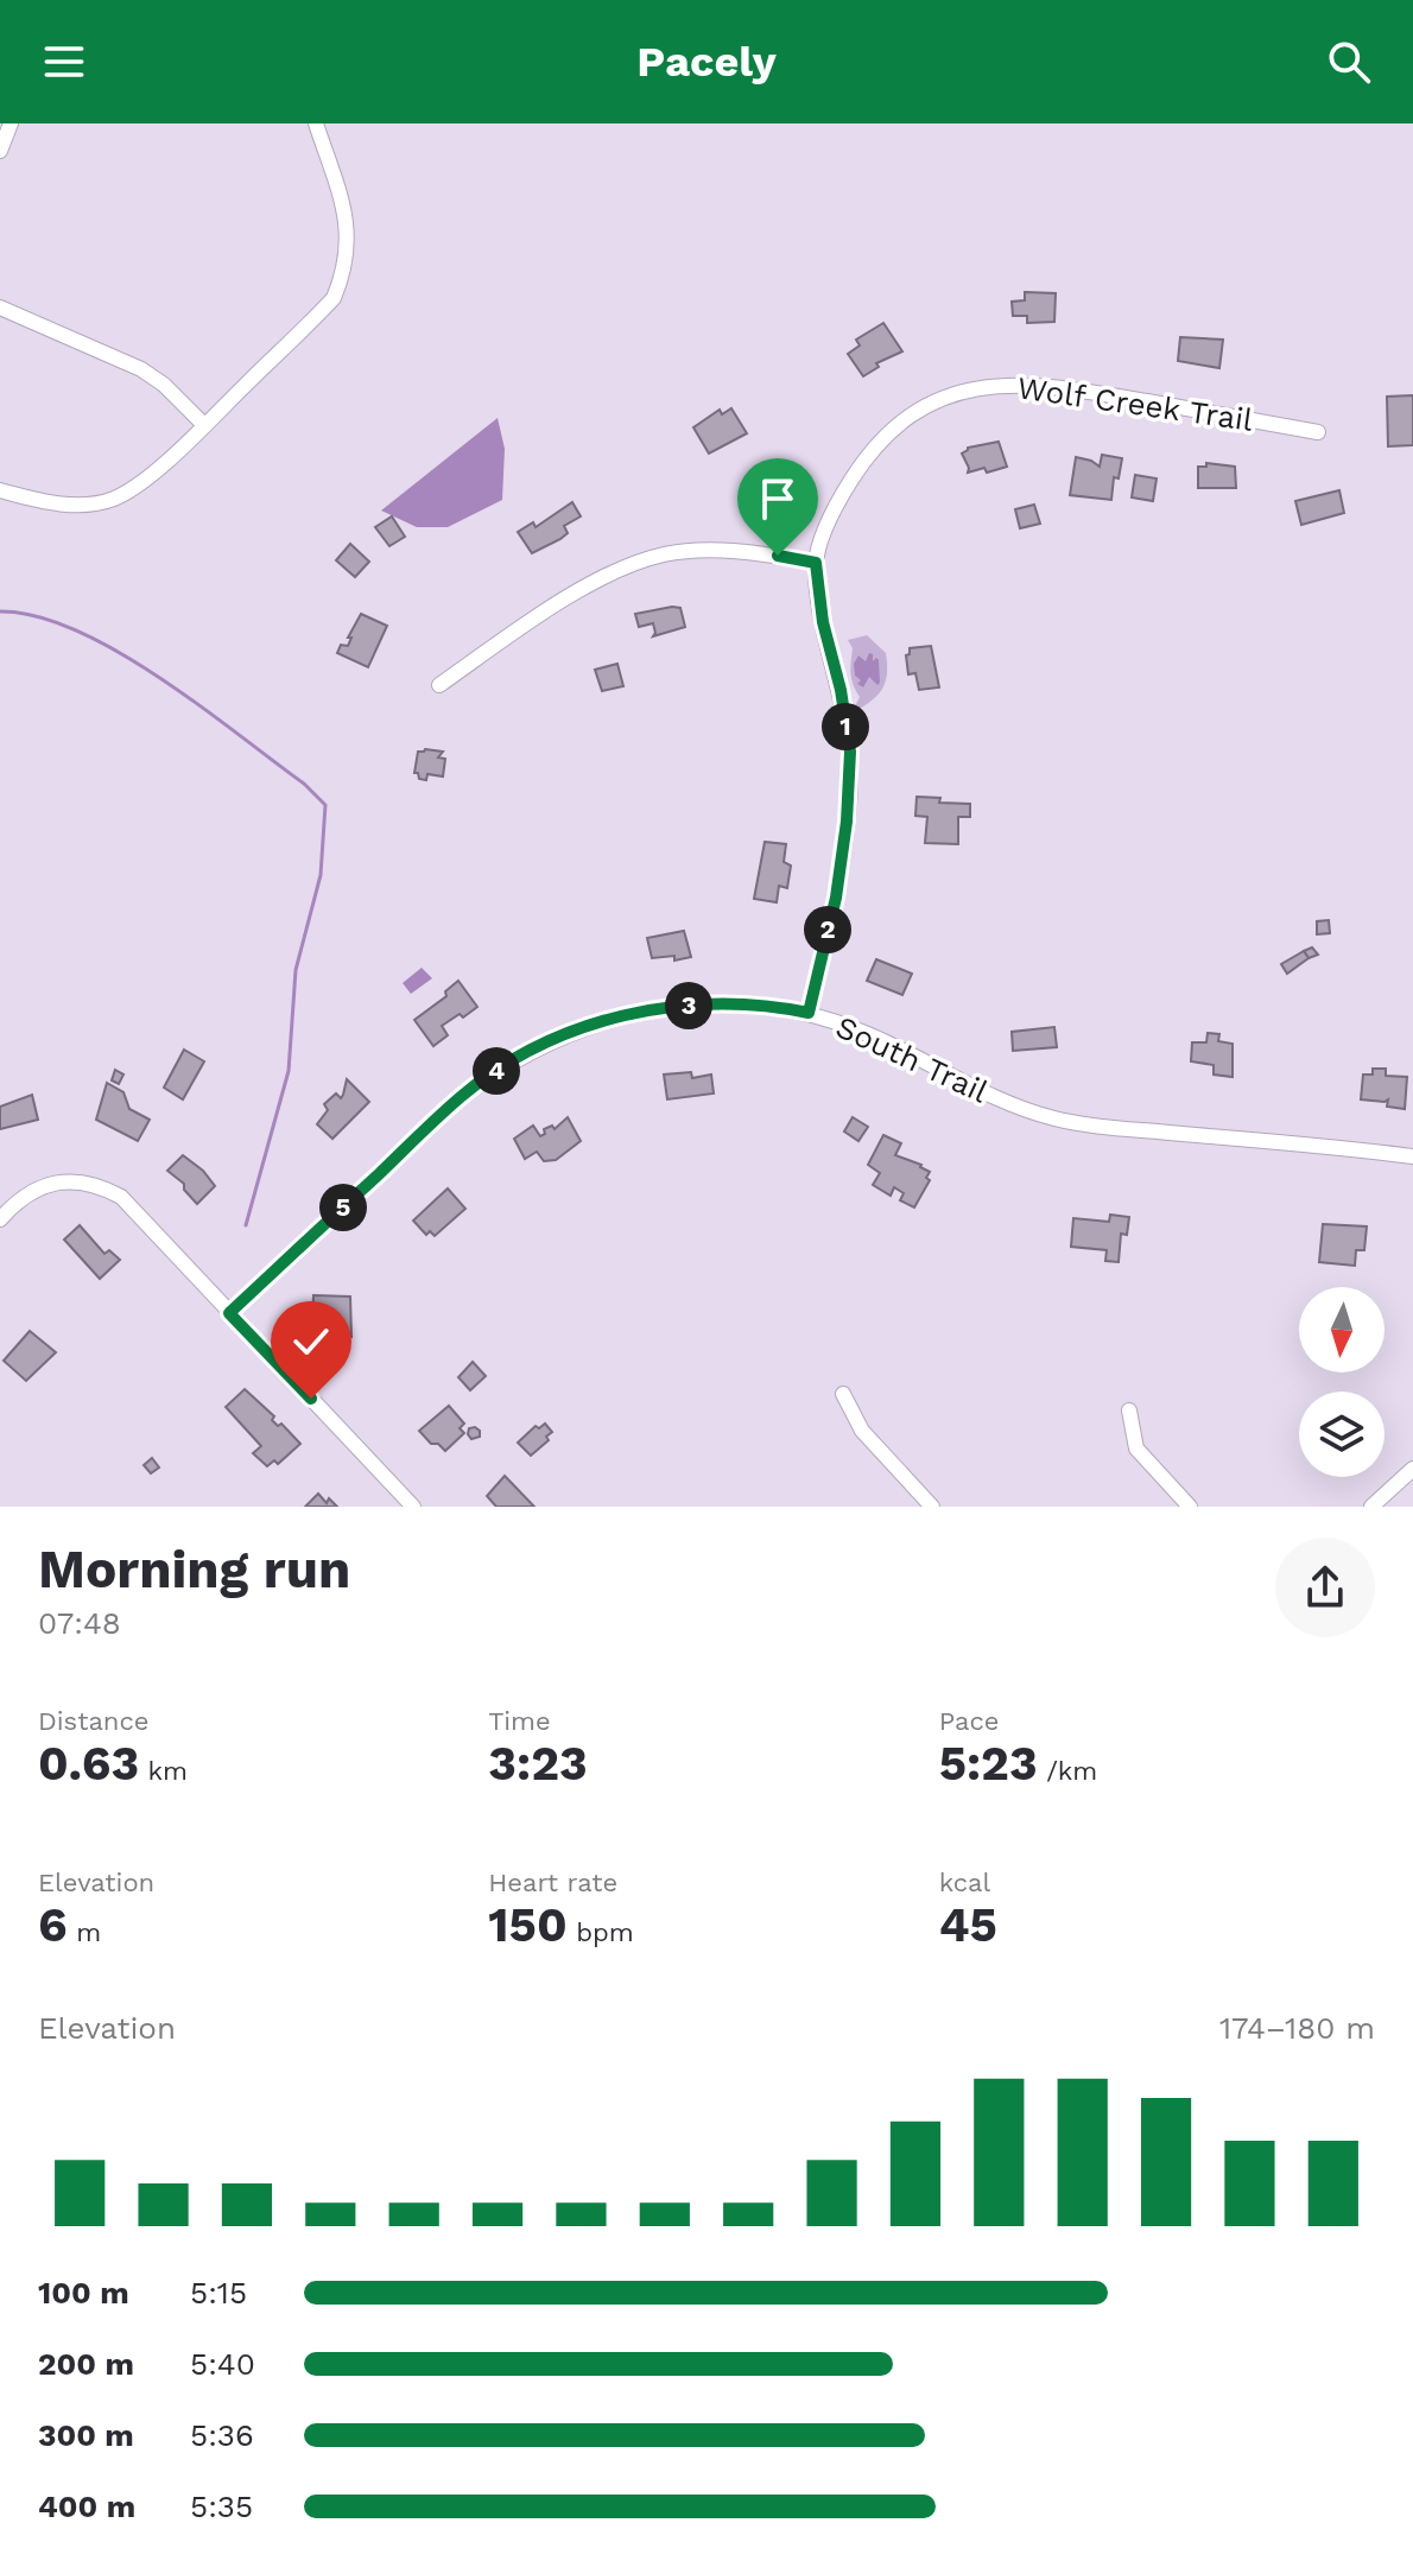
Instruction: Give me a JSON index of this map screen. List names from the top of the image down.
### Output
{
  "streets": {
    "street": ["Wolf Creek Trail", "South Trail"]
  },
  "crossings": [
    ["Wolf Creek Trail", "South Trail"]
  ],
  "north": "bottom",
  "page": {
    "header": "Pacely",
    "pins": [
      "1",
      "2",
      "3",
      "4",
      "5"
    ],
    "heading": ["Morning run", "07:48"],
    "stats": [
      ["Distance", "0.63 km"],
      ["Time", "3:23"],
      ["Pace", "5:23 /km"],
      ["Elevation", "6 m"],
      ["Heart rate", "150 bpm"],
      ["kcal", "45"]
    ],
    "chart": ["Elevation", "174–180 m"],
    "list": [
      {
        "name": "100 m",
        "note": "5:15"
      },
      {
        "name": "200 m",
        "note": "5:40"
      },
      {
        "name": "300 m",
        "note": "5:36"
      },
      {
        "name": "400 m",
        "note": "5:35"
      }
    ]
  }
}
